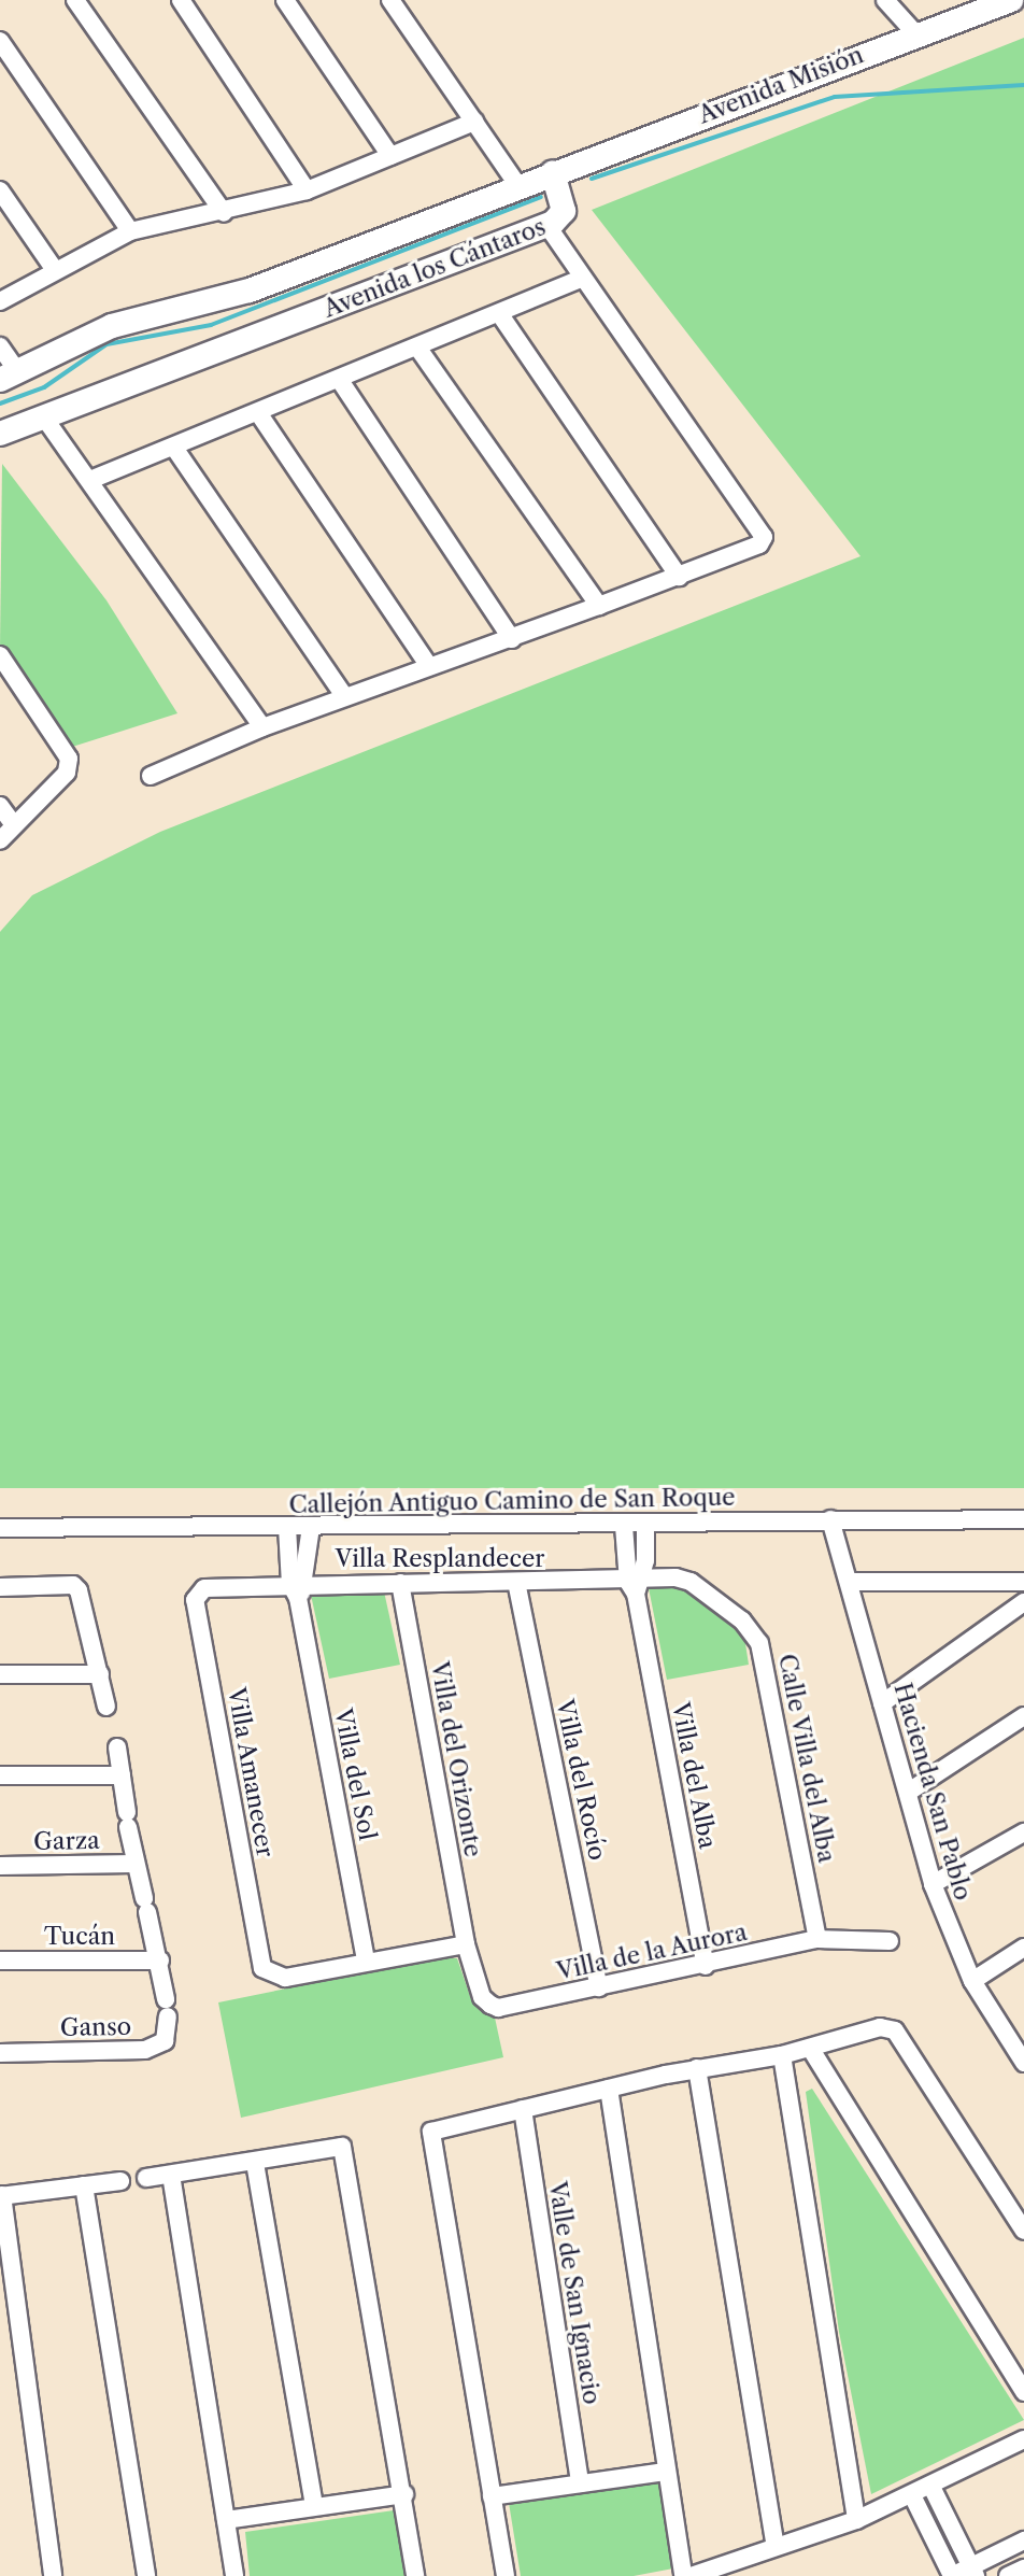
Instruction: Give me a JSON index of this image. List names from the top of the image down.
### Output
{
  "streets": {
    "street": [
      "Avenida Misión",
      "Avenida los Cántaros",
      "Callejón Antiguo Camino de San Roque",
      "Villa Resplandecer",
      "Calle Villa del Alba",
      "Villa del Orizonte",
      "Villa Amanecer",
      "Villa del Sol",
      "Villa del Alba",
      "Villa del Rocío",
      "Hacienda San Pablo",
      "Garza",
      "Tucán",
      "Villa de la Aurora",
      "Ganso",
      "Valle de San Ignacio"
    ]
  },
  "crossings": [
    ["Avenida Misión", "Avenida los Cántaros"],
    ["Callejón Antiguo Camino de San Roque", "Villa del Sol"],
    ["Callejón Antiguo Camino de San Roque", "Villa del Alba"],
    ["Callejón Antiguo Camino de San Roque", "Hacienda San Pablo"],
    ["Villa Resplandecer", "Calle Villa del Alba"],
    ["Villa Resplandecer", "Villa del Orizonte"],
    ["Villa Resplandecer", "Villa Amanecer"],
    ["Villa Resplandecer", "Villa del Sol"],
    ["Villa Resplandecer", "Villa del Alba"],
    ["Villa Resplandecer", "Villa del Rocío"],
    ["Calle Villa del Alba", "Villa de la Aurora"],
    ["Villa del Orizonte", "Villa de la Aurora"],
    ["Villa Amanecer", "Villa del Sol"],
    ["Villa del Alba", "Villa de la Aurora"],
    ["Villa del Rocío", "Villa de la Aurora"],
    ["Tucán", "Ganso"]
  ]
}
